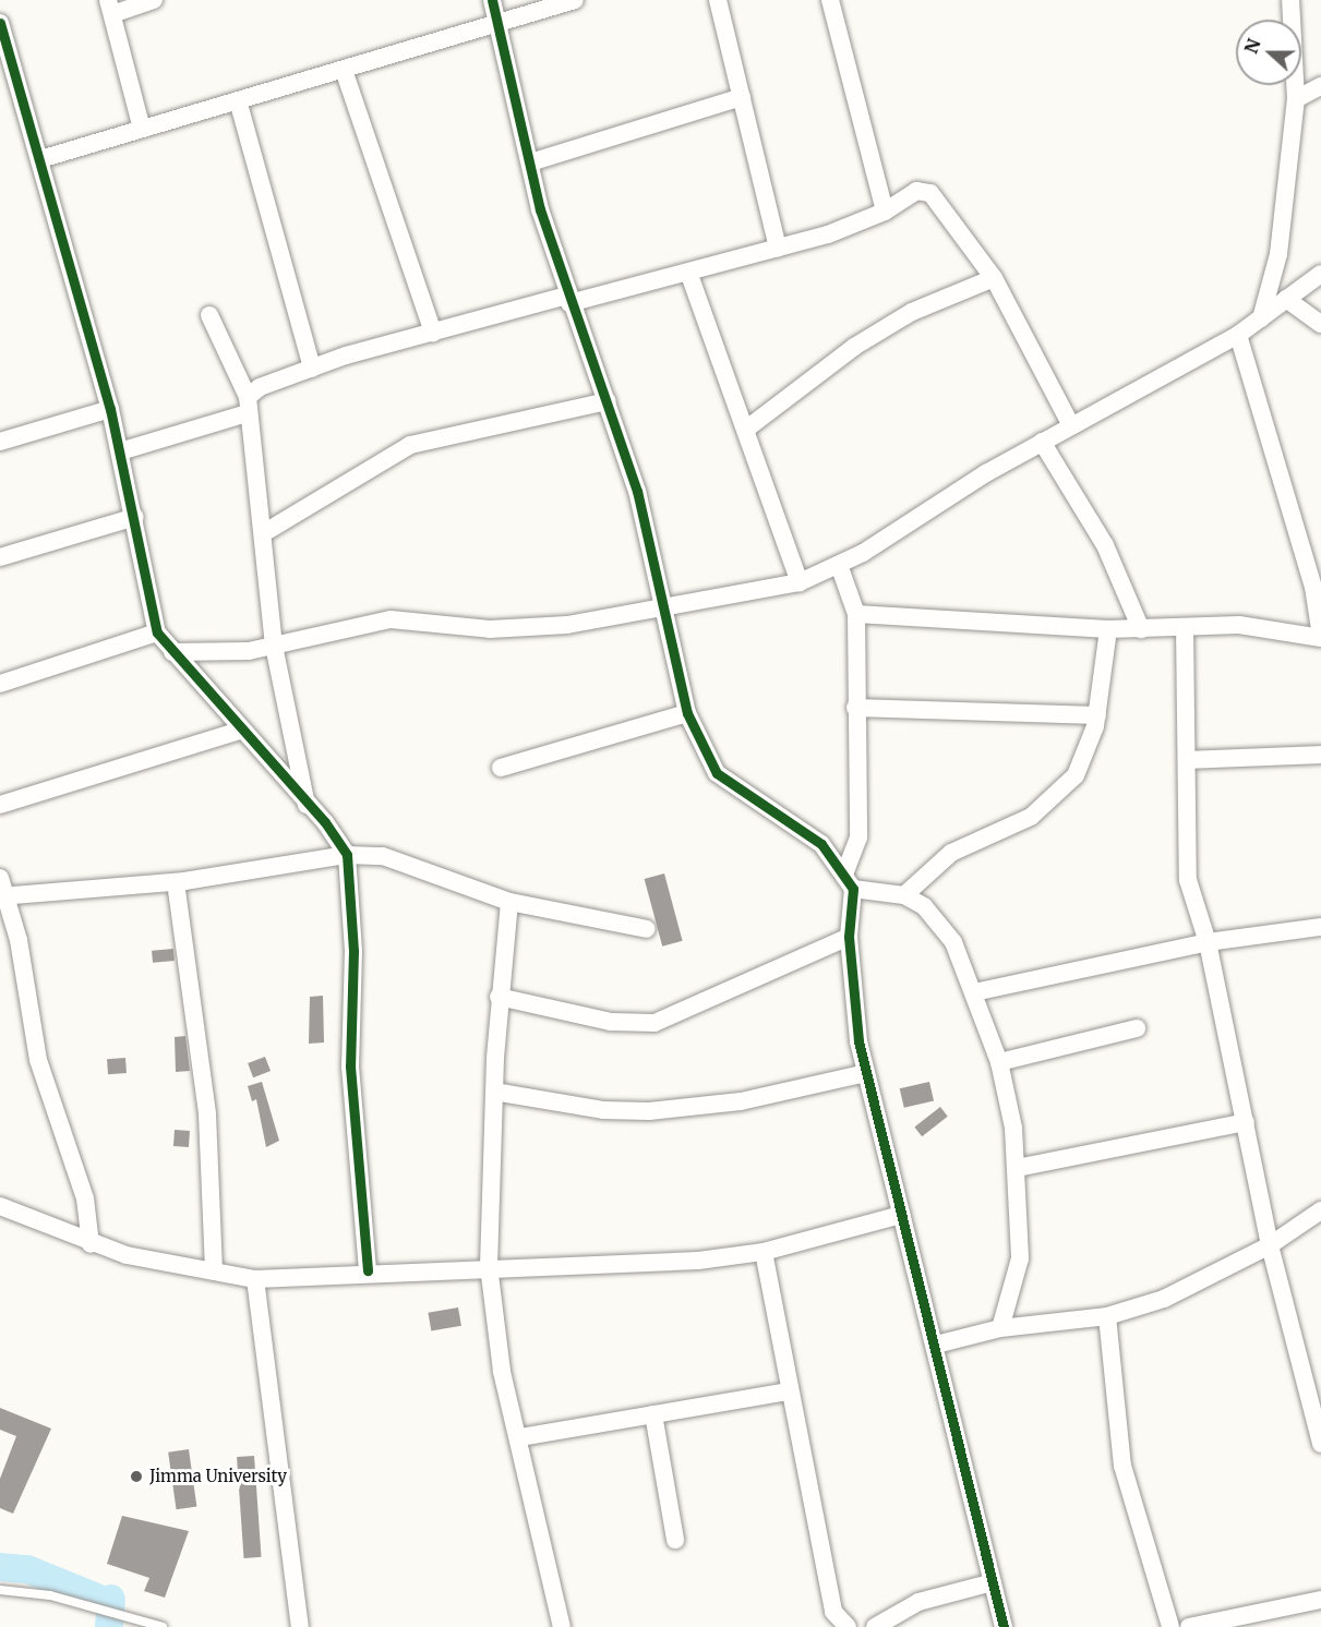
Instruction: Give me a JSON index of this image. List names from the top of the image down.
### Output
{
  "places": ["Jimma University"],
  "north": "left"
}
